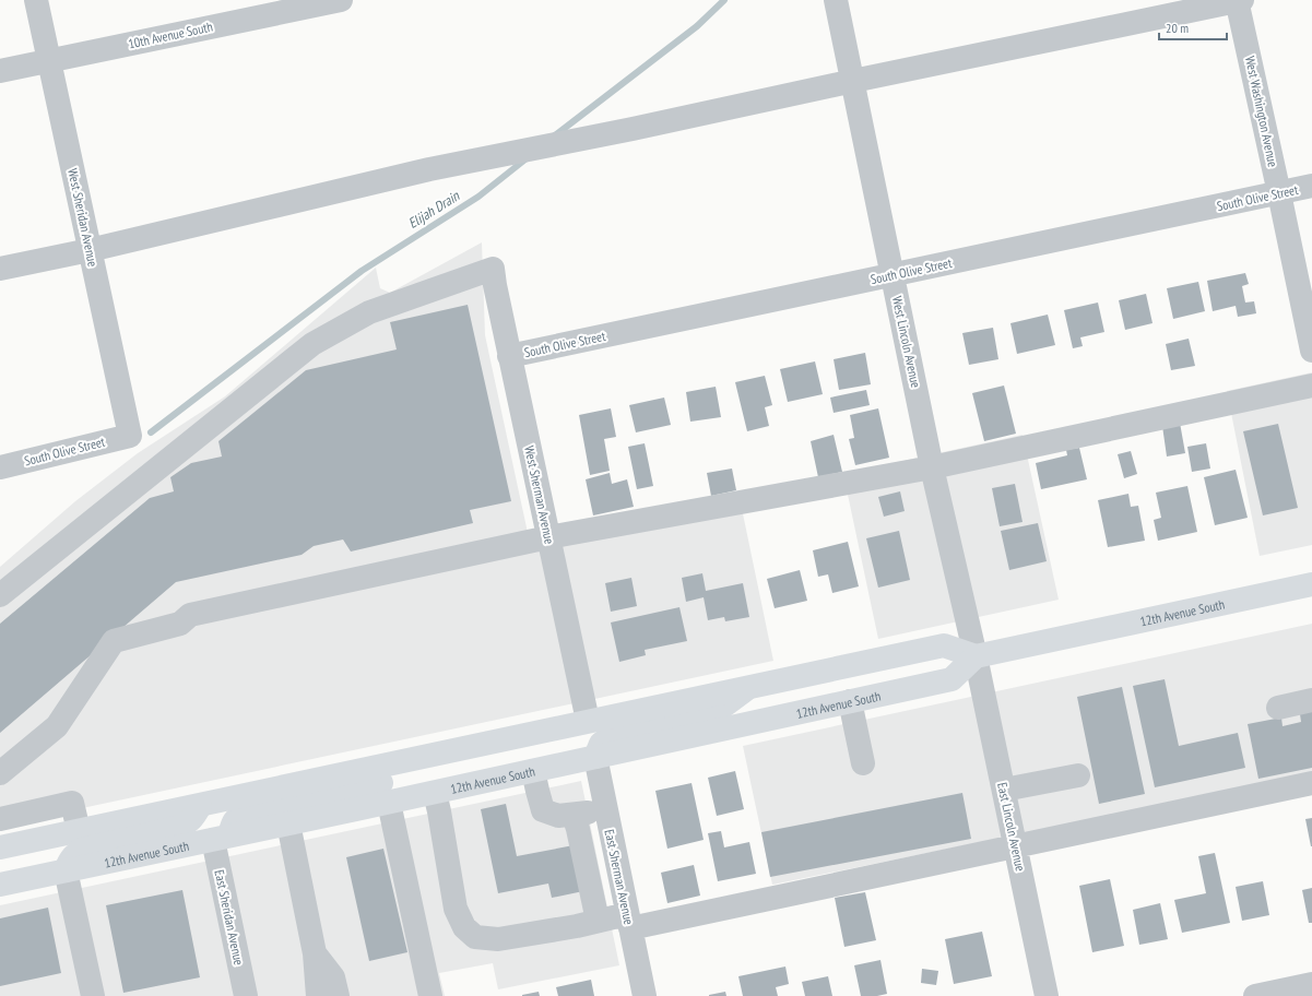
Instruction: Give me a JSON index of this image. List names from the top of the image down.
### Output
{
  "streets": {
    "main road": ["12th Avenue South"],
    "street": [
      "10th Avenue South",
      "West Washington Avenue",
      "South Olive Street",
      "West Sheridan Avenue",
      "West Lincoln Avenue",
      "West Sherman Avenue",
      "East Lincoln Avenue",
      "East Sherman Avenue",
      "East Sheridan Avenue"
    ]
  },
  "crossings": [
    ["10th Avenue South", "West Sheridan Avenue"],
    ["West Washington Avenue", "South Olive Street"],
    ["South Olive Street", "West Sheridan Avenue"],
    ["South Olive Street", "West Lincoln Avenue"],
    ["South Olive Street", "West Sherman Avenue"],
    ["West Lincoln Avenue", "12th Avenue South"],
    ["West Lincoln Avenue", "East Lincoln Avenue"],
    ["12th Avenue South", "East Lincoln Avenue"],
    ["12th Avenue South", "East Sherman Avenue"],
    ["12th Avenue South", "East Sheridan Avenue"]
  ],
  "water": ["Elijah Drain"],
  "scale_bar": "20 m"
}
